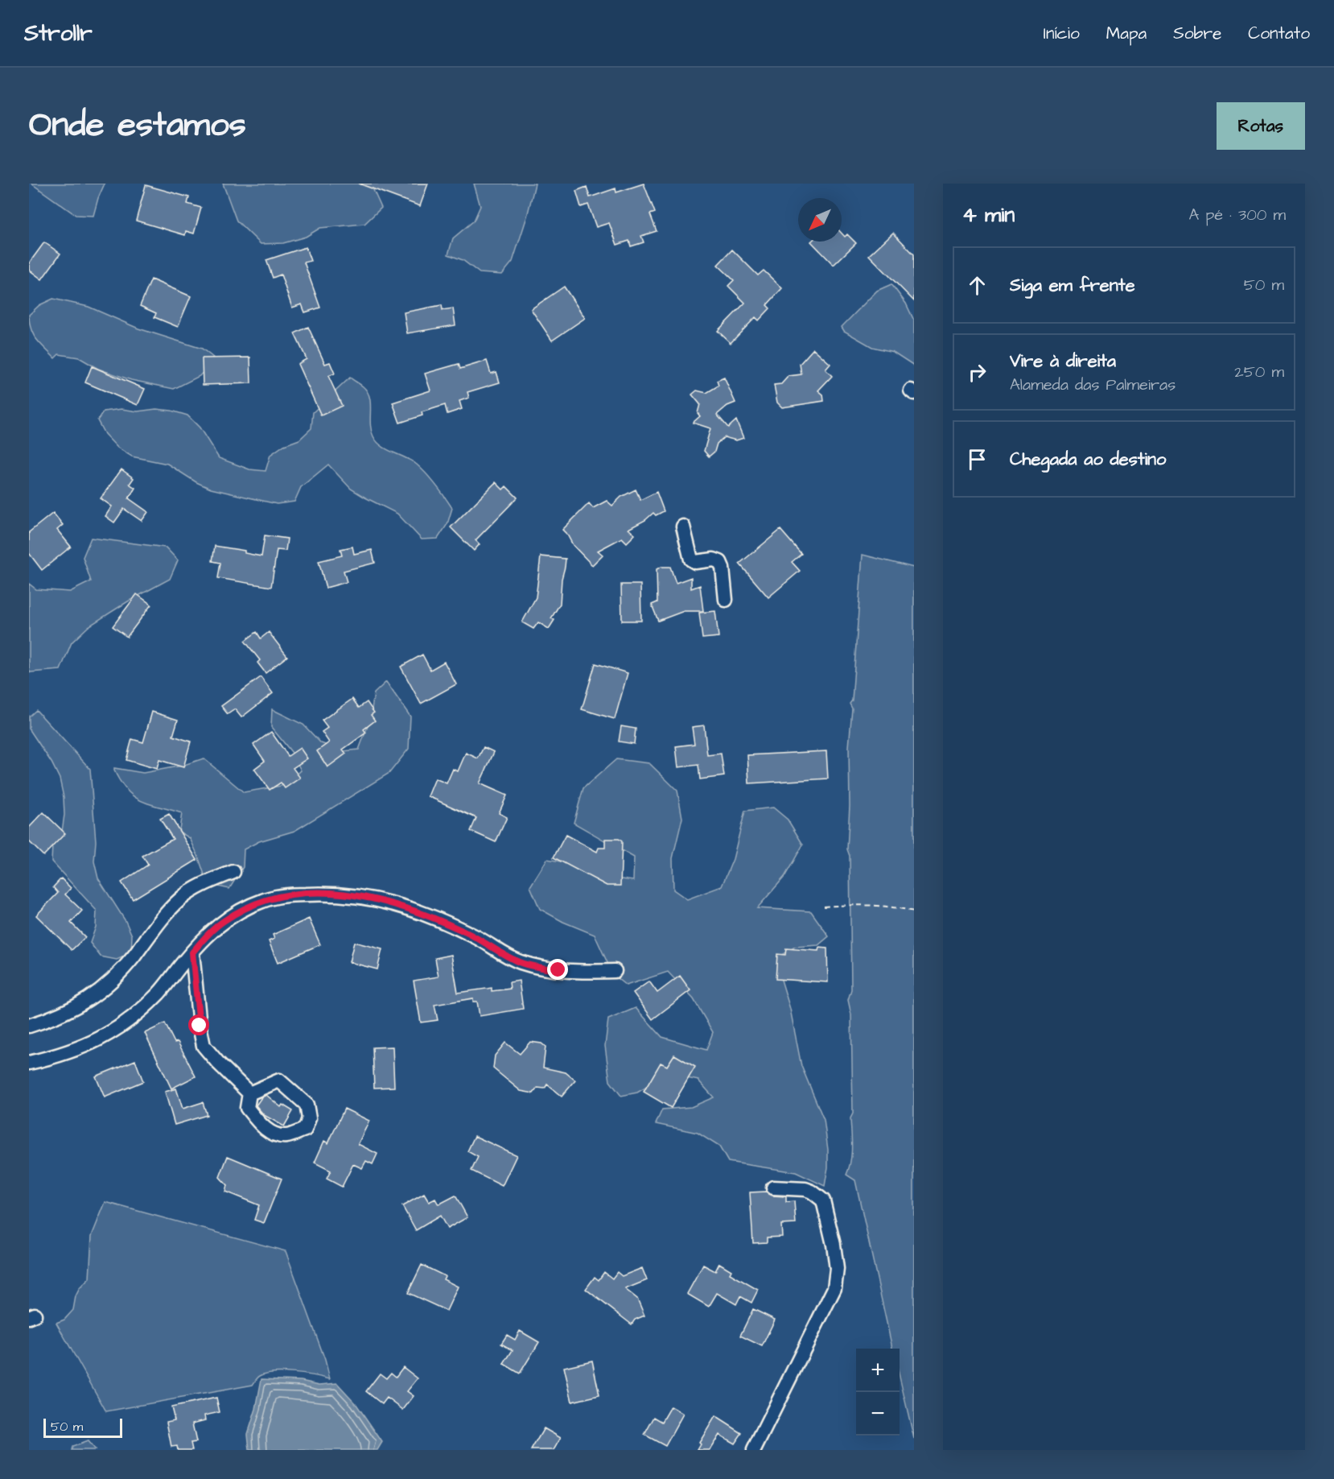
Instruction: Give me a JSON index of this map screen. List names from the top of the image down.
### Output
{
  "scale_bar": "50 m",
  "north": "bottom left",
  "page": {
    "header": "Strollr",
    "nav": [
      "Início",
      "Mapa",
      "Sobre",
      "Contato"
    ],
    "title": "Onde estamos",
    "buttons": "Rotas",
    "heading": ["4 min", "A pé · 300 m"],
    "list": [
      ["Siga em frente", "50 m"],
      ["Vire à direita", "Alameda das Palmeiras", "250 m"],
      "Chegada ao destino"
    ],
    "map_buttons": ["+", "−"],
    "scale": "50 m"
  }
}
